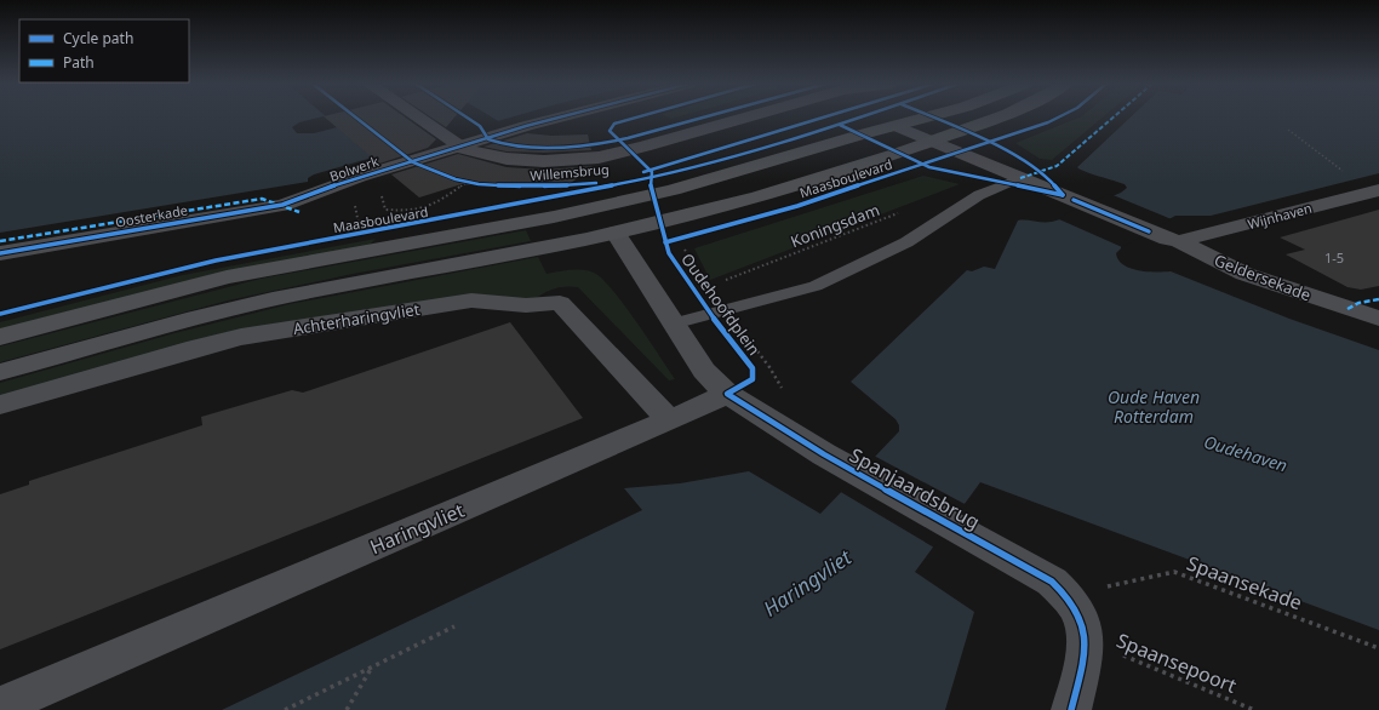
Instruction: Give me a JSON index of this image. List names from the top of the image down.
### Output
{
  "streets": {
    "main road": ["Willemsbrug", "Maasboulevard"],
    "street": [
      "Bolwerk",
      "Oosterkade",
      "Wijnhaven",
      "Geldersekade",
      "Achterharingvliet",
      "Spanjaardsbrug",
      "Haringvliet"
    ],
    "path": ["Koningsdam", "Spaansekade", "Spaansepoort"],
    "cycle path": ["Oudehoofdplein"]
  },
  "crossings": [
    ["Bolwerk", "Oosterkade"],
    ["Wijnhaven", "Geldersekade"],
    ["Achterharingvliet", "Haringvliet"],
    ["Spanjaardsbrug", "Haringvliet"],
    ["Spanjaardsbrug", "Spaansekade"]
  ],
  "water": ["Oude Haven Rotterdam", "Oudehaven", "Haringvliet"],
  "house_numbers": ["1-5"],
  "legend": ["Cycle path", "Path"]
}
